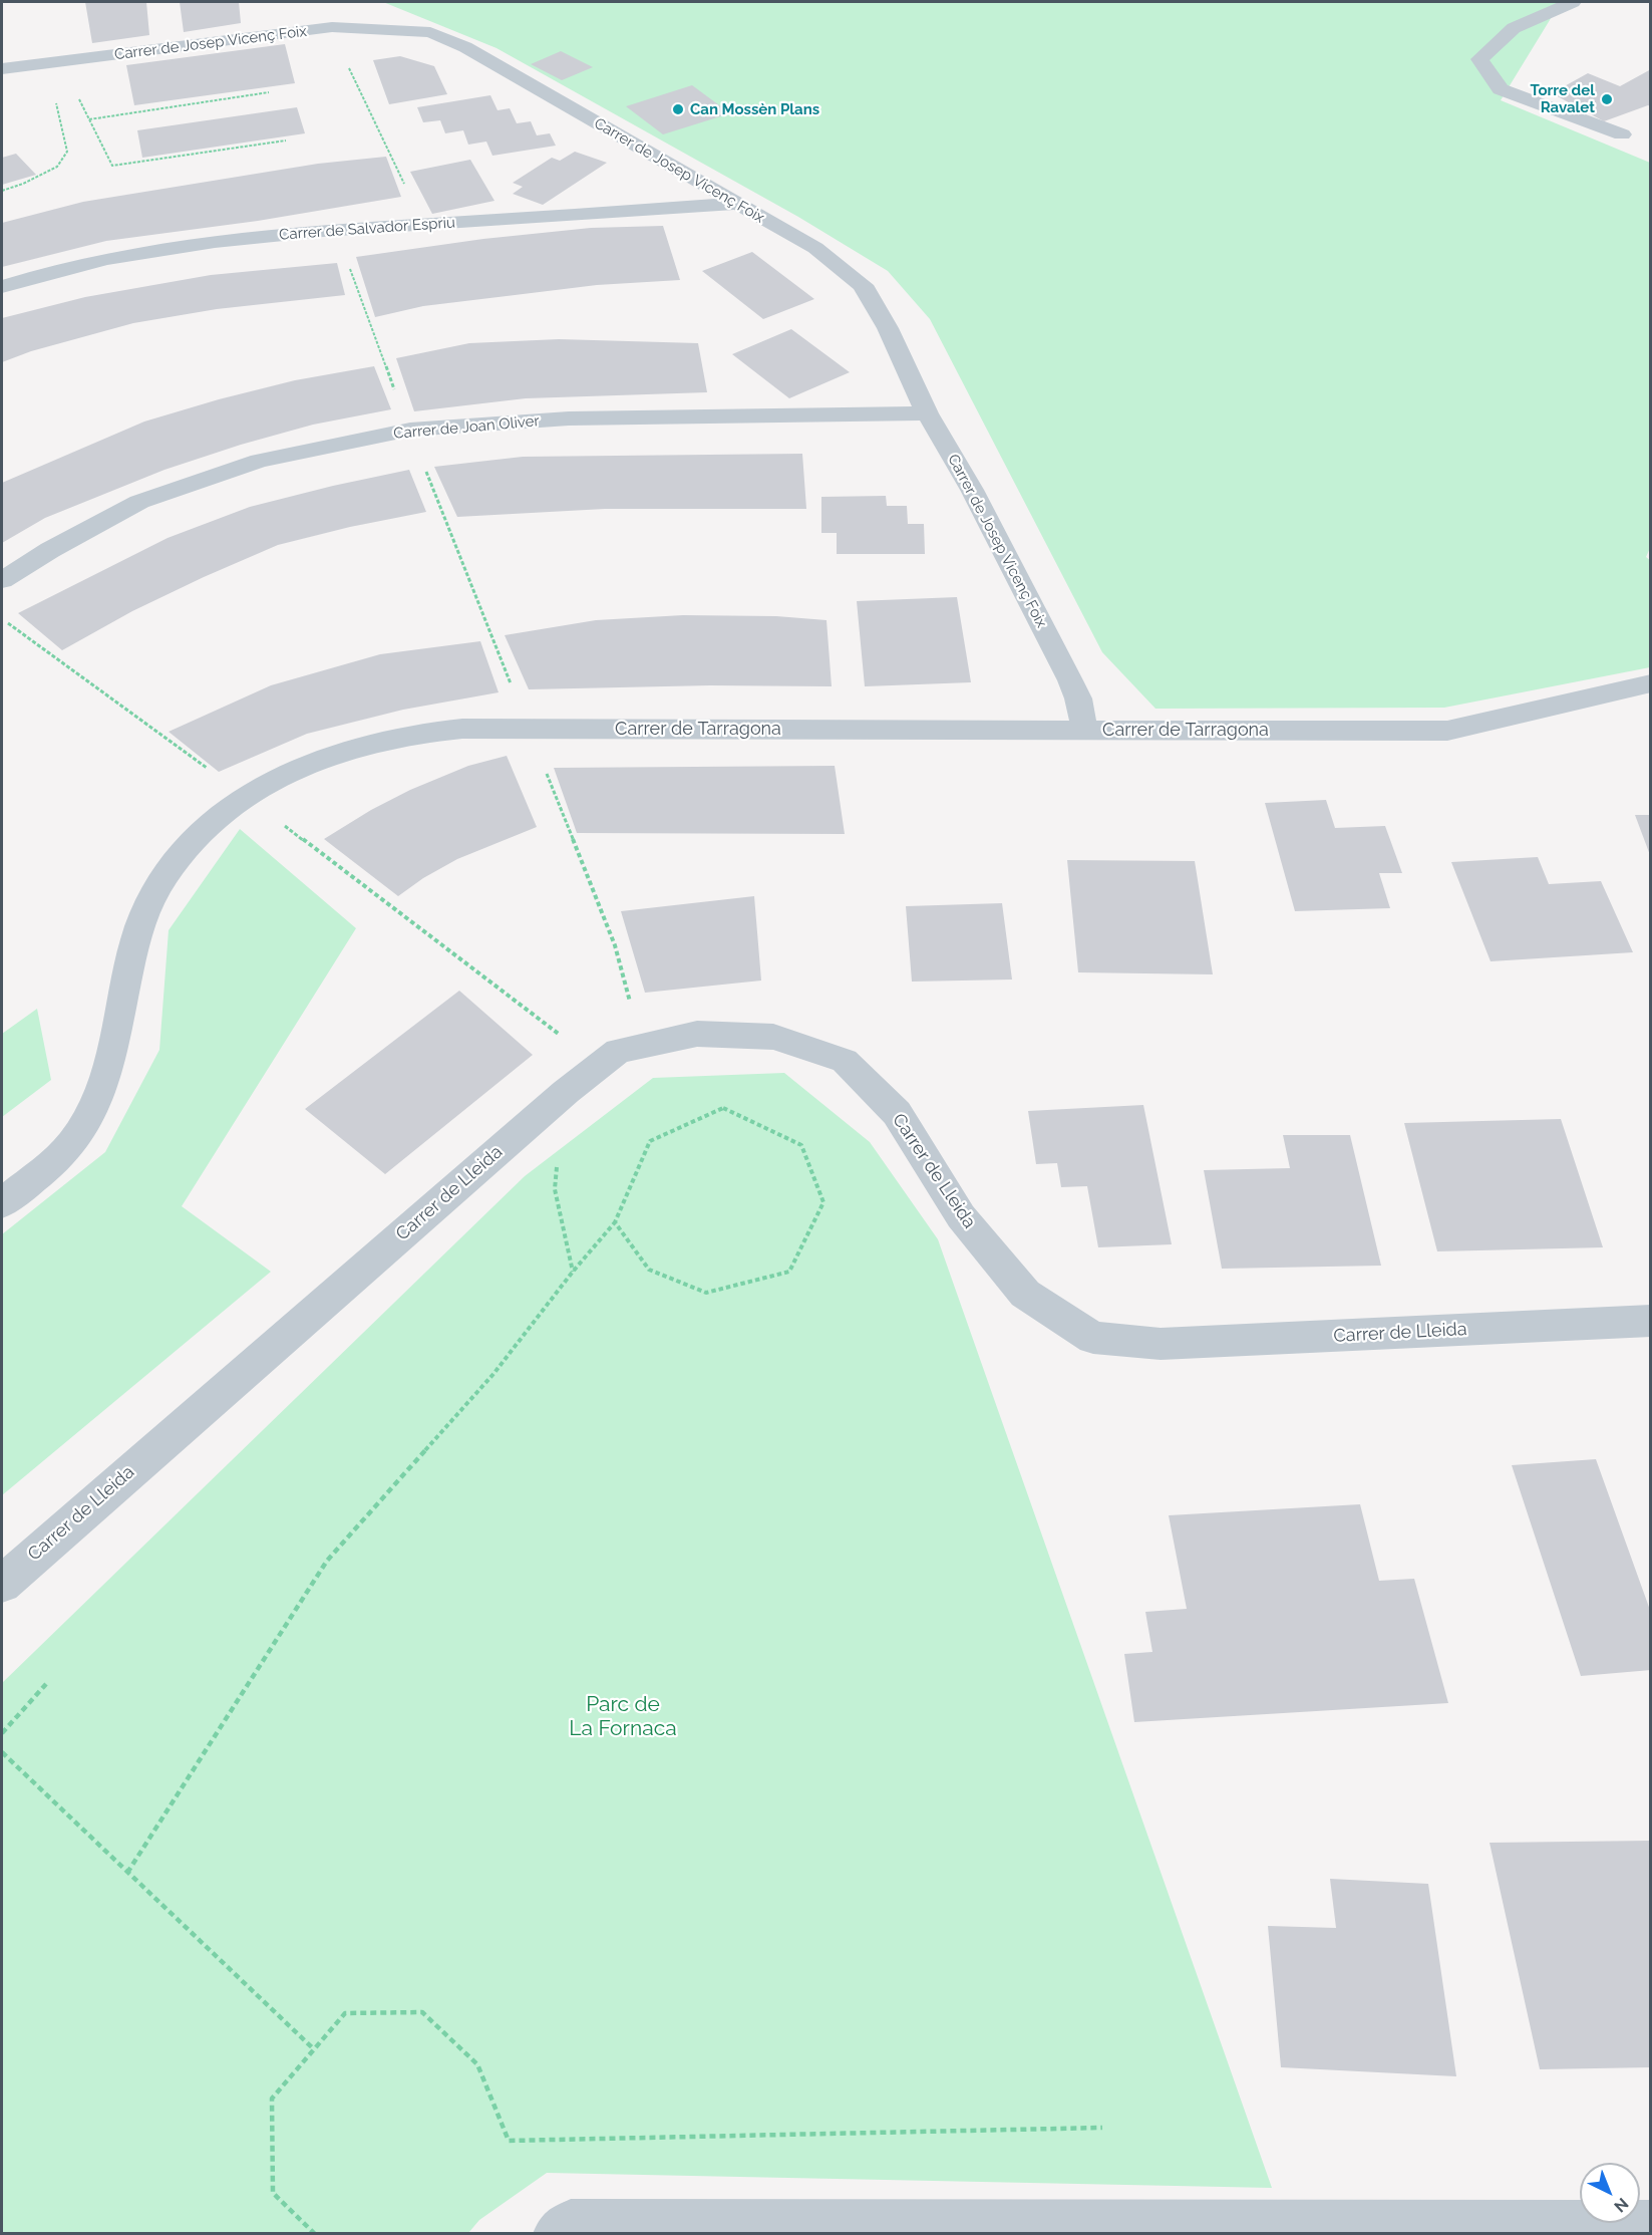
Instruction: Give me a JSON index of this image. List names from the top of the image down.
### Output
{
  "streets": {
    "street": [
      "Carrer de Josep Vicenç Foix",
      "Carrer de Salvador Espriu",
      "Carrer de Joan Oliver",
      "Carrer de Tarragona",
      "Carrer de Lleida"
    ]
  },
  "crossings": [
    ["Carrer de Josep Vicenç Foix", "Carrer de Salvador Espriu"],
    ["Carrer de Josep Vicenç Foix", "Carrer de Joan Oliver"],
    ["Carrer de Josep Vicenç Foix", "Carrer de Tarragona"]
  ],
  "parks": ["Parc de La Fornaca"],
  "places": ["Torre del Ravalet", "Can Mossèn Plans"],
  "north": "bottom right"
}
